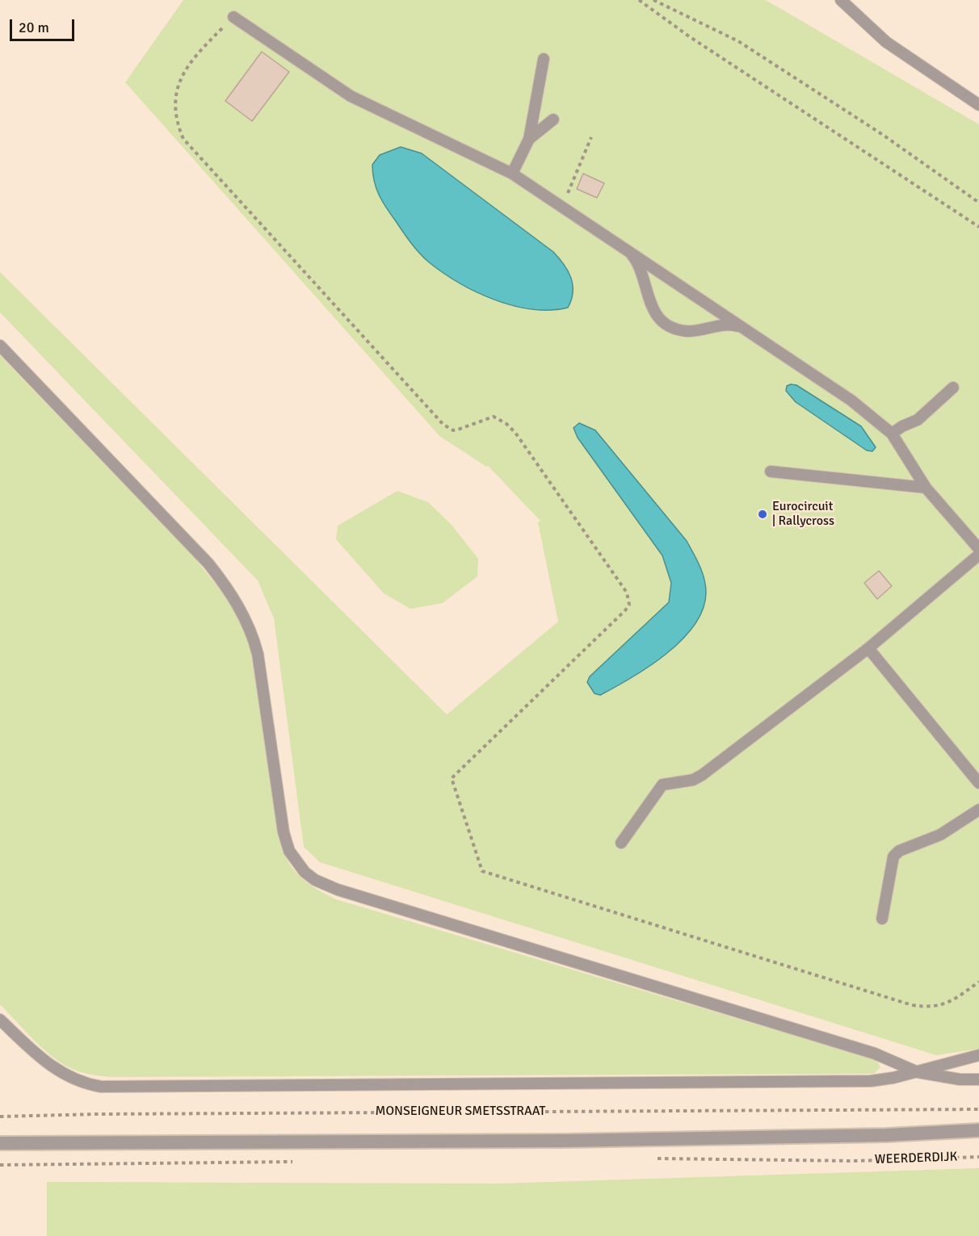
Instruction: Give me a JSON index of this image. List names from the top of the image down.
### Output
{
  "streets": {
    "street": ["WEERDERDIJK"],
    "path": ["MONSEIGNEUR SMETSSTRAAT"]
  },
  "places": ["Eurocircuit | Rallycross"],
  "scale_bar": "20 m"
}
